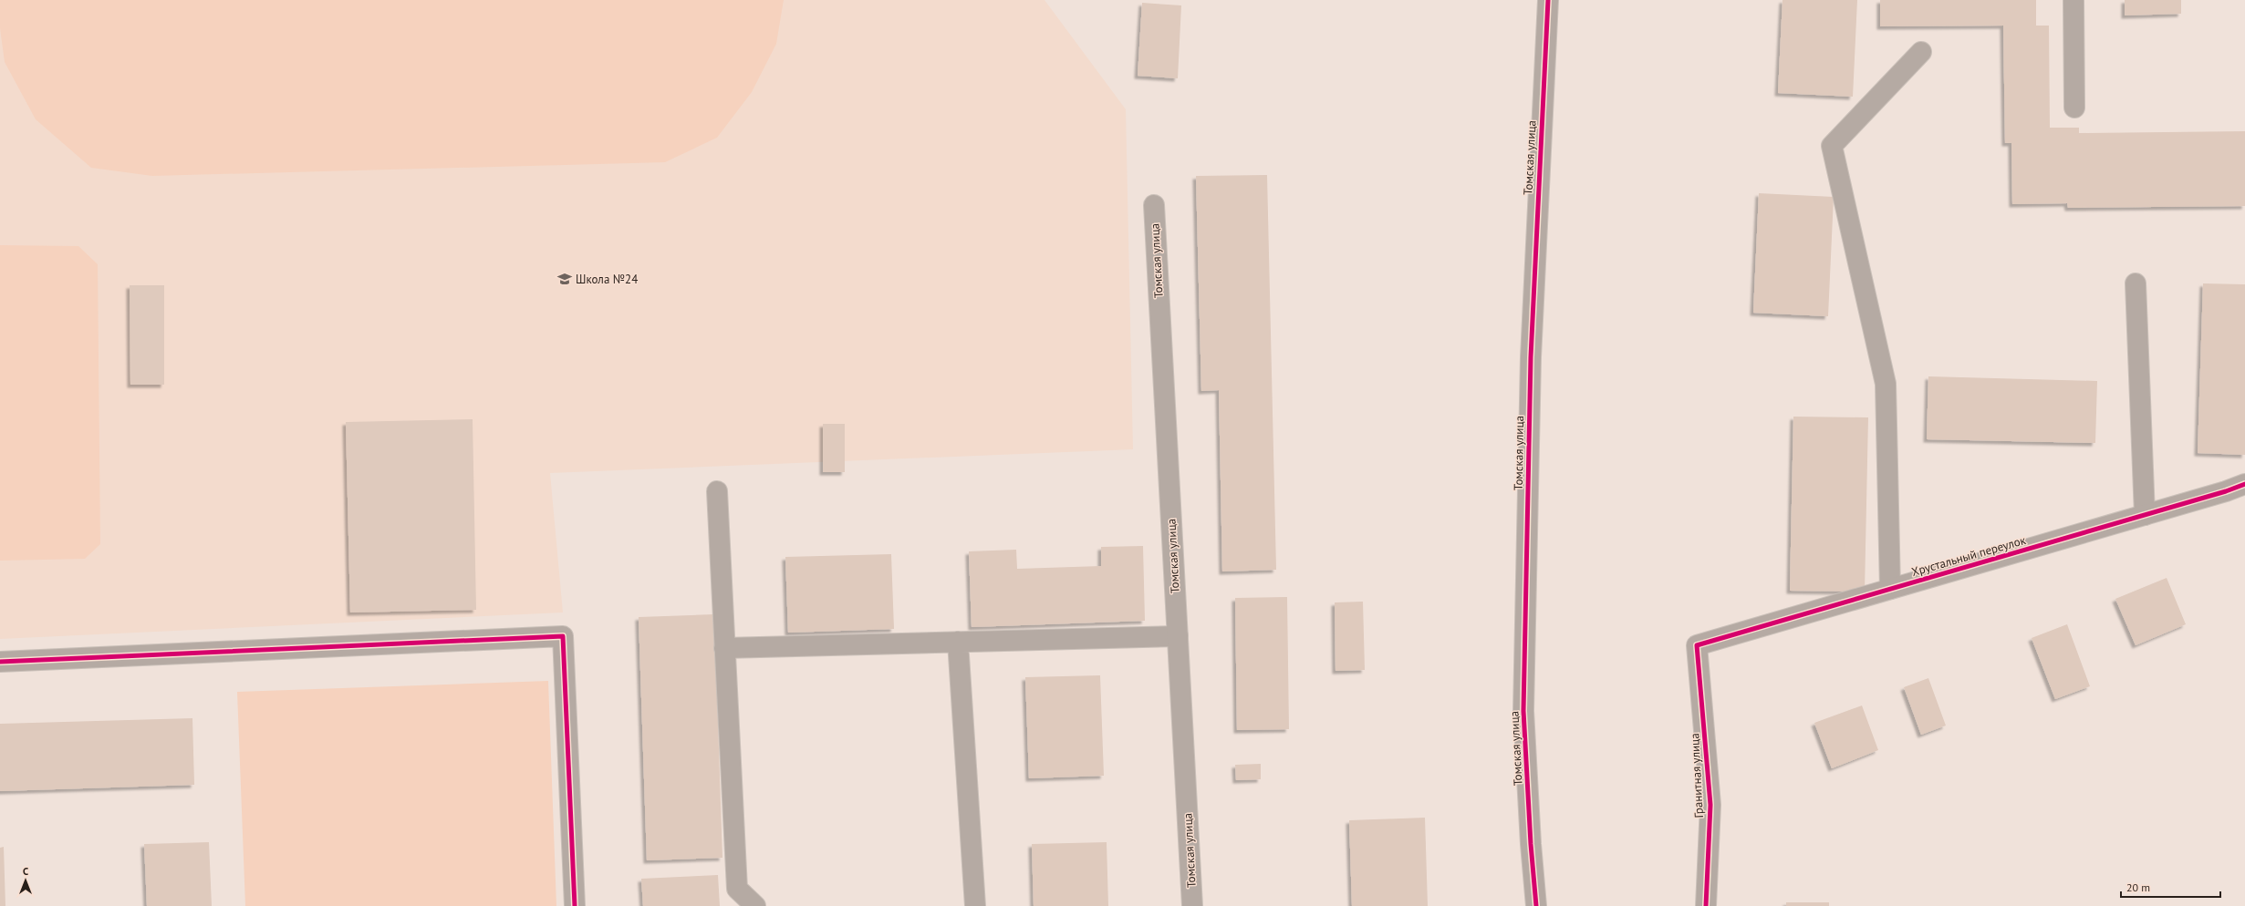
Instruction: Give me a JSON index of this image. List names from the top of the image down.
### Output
{
  "streets": {
    "street": ["Томская улица", "Хрустальный переулок", "Гранитная улица"]
  },
  "crossings": [
    ["Хрустальный переулок", "Гранитная улица"]
  ],
  "places": {
    "school or university": ["Школа №24"]
  },
  "scale_bar": "20 m",
  "north": "top"
}
